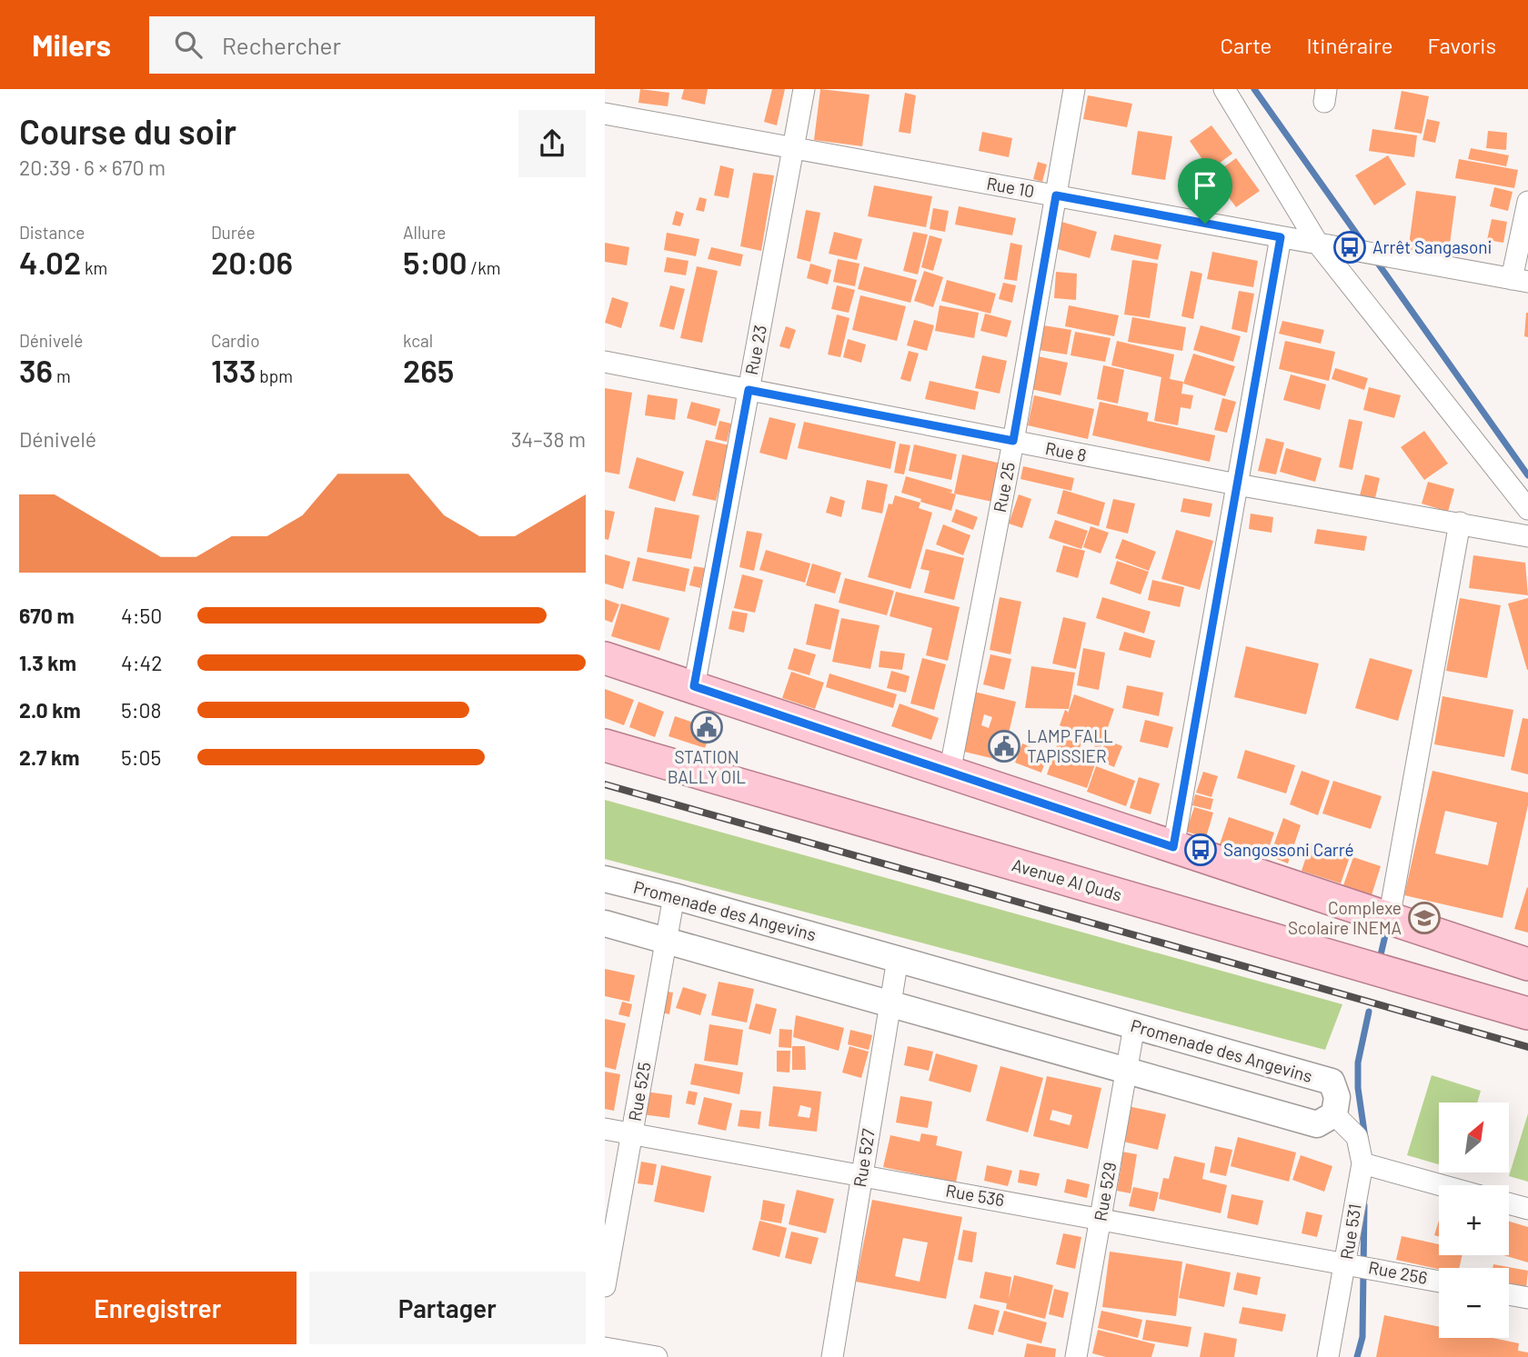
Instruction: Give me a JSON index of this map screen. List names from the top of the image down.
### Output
{
  "streets": {
    "main road": ["Avenue Al Quds"],
    "street": [
      "Rue 10",
      "Rue 23",
      "Rue 8",
      "Rue 25",
      "Promenade des Angevins",
      "Rue 525",
      "Rue 527",
      "Rue 529",
      "Rue 536",
      "Rue 531",
      "Rue 256"
    ]
  },
  "crossings": [
    ["Rue 10", "Rue 23"],
    ["Rue 10", "Rue 25"],
    ["Rue 23", "Rue 8"],
    ["Rue 8", "Rue 25"],
    ["Promenade des Angevins", "Rue 525"],
    ["Promenade des Angevins", "Rue 527"],
    ["Promenade des Angevins", "Rue 529"],
    ["Promenade des Angevins", "Rue 531"],
    ["Rue 525", "Rue 536"],
    ["Rue 527", "Rue 536"],
    ["Rue 529", "Rue 536"],
    ["Rue 536", "Rue 531"],
    ["Rue 536", "Rue 256"],
    ["Rue 531", "Rue 256"]
  ],
  "places": {
    "bus stop": ["Arrêt Sangasoni", "Sangossoni Carré"],
    "public building": ["STATION BALLY OIL", "LAMP FALL TAPISSIER"],
    "school or university": ["Complexe Scolaire INEMA"]
  },
  "north": "top right",
  "page": {
    "header": "Milers",
    "search": "Rechercher",
    "nav": ["Carte", "Itinéraire", "Favoris"],
    "heading": ["Course du soir", "20:39 · 6 × 670 m"],
    "stats": [
      ["Distance", "4.02 km"],
      ["Durée", "20:06"],
      ["Allure", "5:00 /km"],
      ["Dénivelé", "36 m"],
      ["Cardio", "133 bpm"],
      ["kcal", "265"]
    ],
    "chart": ["Dénivelé", "34–38 m"],
    "list": [
      {
        "name": "670 m",
        "note": "4:50"
      },
      {
        "name": "1.3 km",
        "note": "4:42"
      },
      {
        "name": "2.0 km",
        "note": "5:08"
      },
      {
        "name": "2.7 km",
        "note": "5:05"
      }
    ],
    "map_buttons": ["+", "−"],
    "buttons": ["Enregistrer", "Partager"]
  }
}
